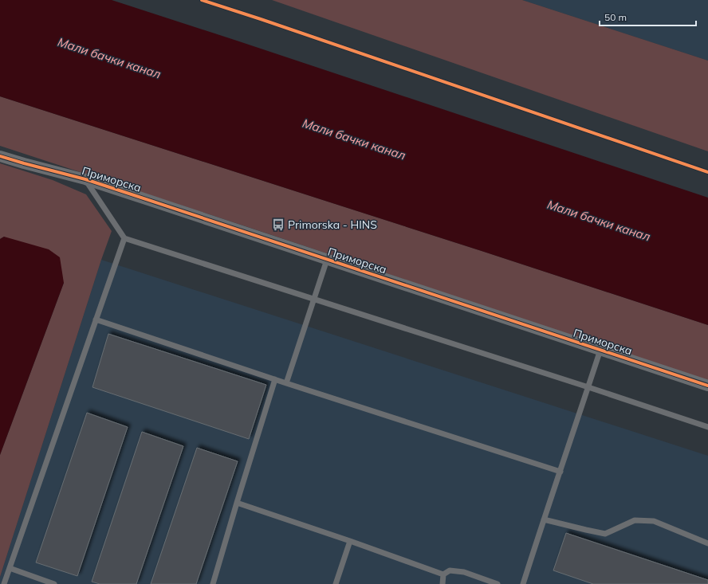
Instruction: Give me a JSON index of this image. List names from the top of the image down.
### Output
{
  "streets": {
    "street": ["Приморска"]
  },
  "water": ["Мали бачки канал"],
  "places": {
    "bus stop": ["Primorska - HINS"]
  },
  "scale_bar": "50 m"
}
